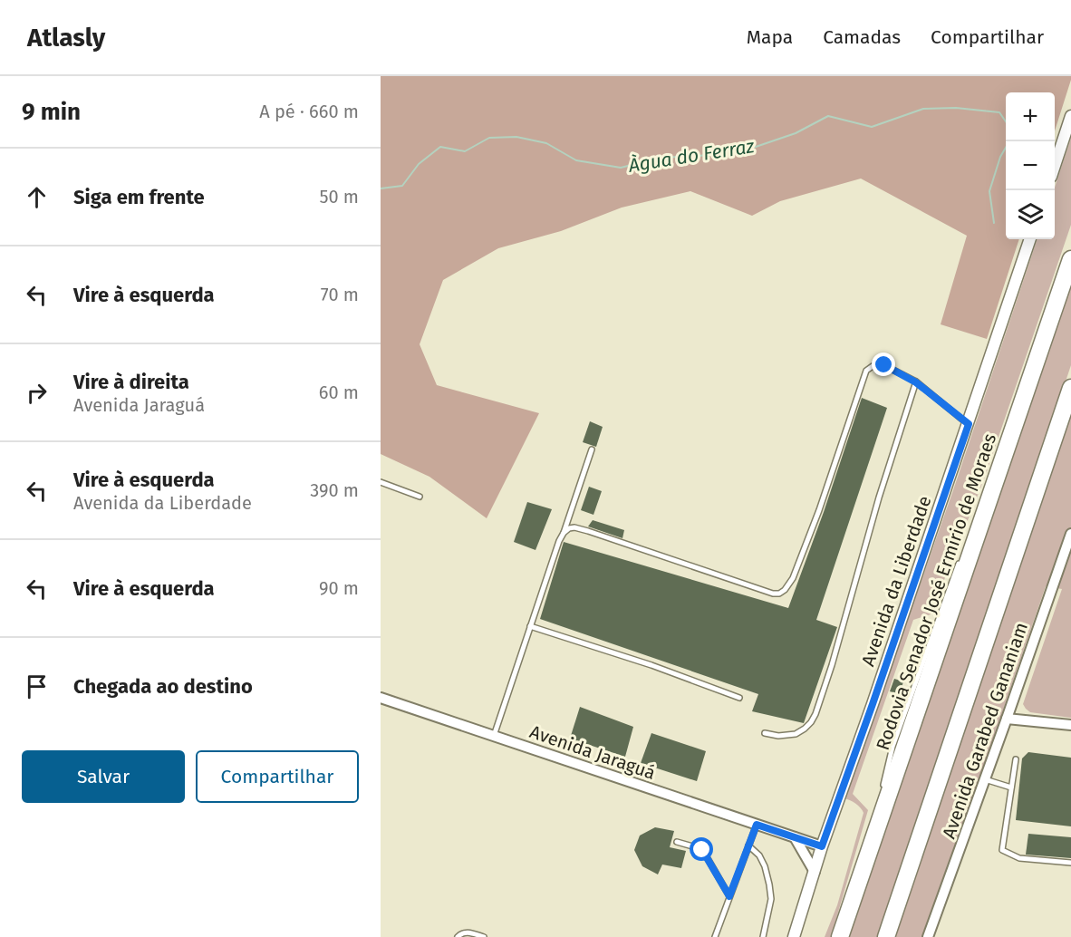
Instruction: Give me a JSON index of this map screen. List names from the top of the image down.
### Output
{
  "streets": {
    "highway": ["Rodovia Senador José Ermírio de Moraes"],
    "street": ["Avenida da Liberdade", "Avenida Garabed Gananiam", "Avenida Jaraguá"]
  },
  "crossings": [
    ["Avenida da Liberdade", "Avenida Jaraguá"]
  ],
  "water": ["Àgua do Ferraz"],
  "page": {
    "header": "Atlasly",
    "nav": ["Mapa", "Camadas", "Compartilhar"],
    "heading": ["9 min", "A pé · 660 m"],
    "map_buttons": ["+", "−"],
    "list": [
      ["Siga em frente", "50 m"],
      ["Vire à esquerda", "70 m"],
      ["Vire à direita", "Avenida Jaraguá", "60 m"],
      ["Vire à esquerda", "Avenida da Liberdade", "390 m"],
      ["Vire à esquerda", "90 m"],
      "Chegada ao destino"
    ],
    "buttons": ["Salvar", "Compartilhar"]
  }
}
